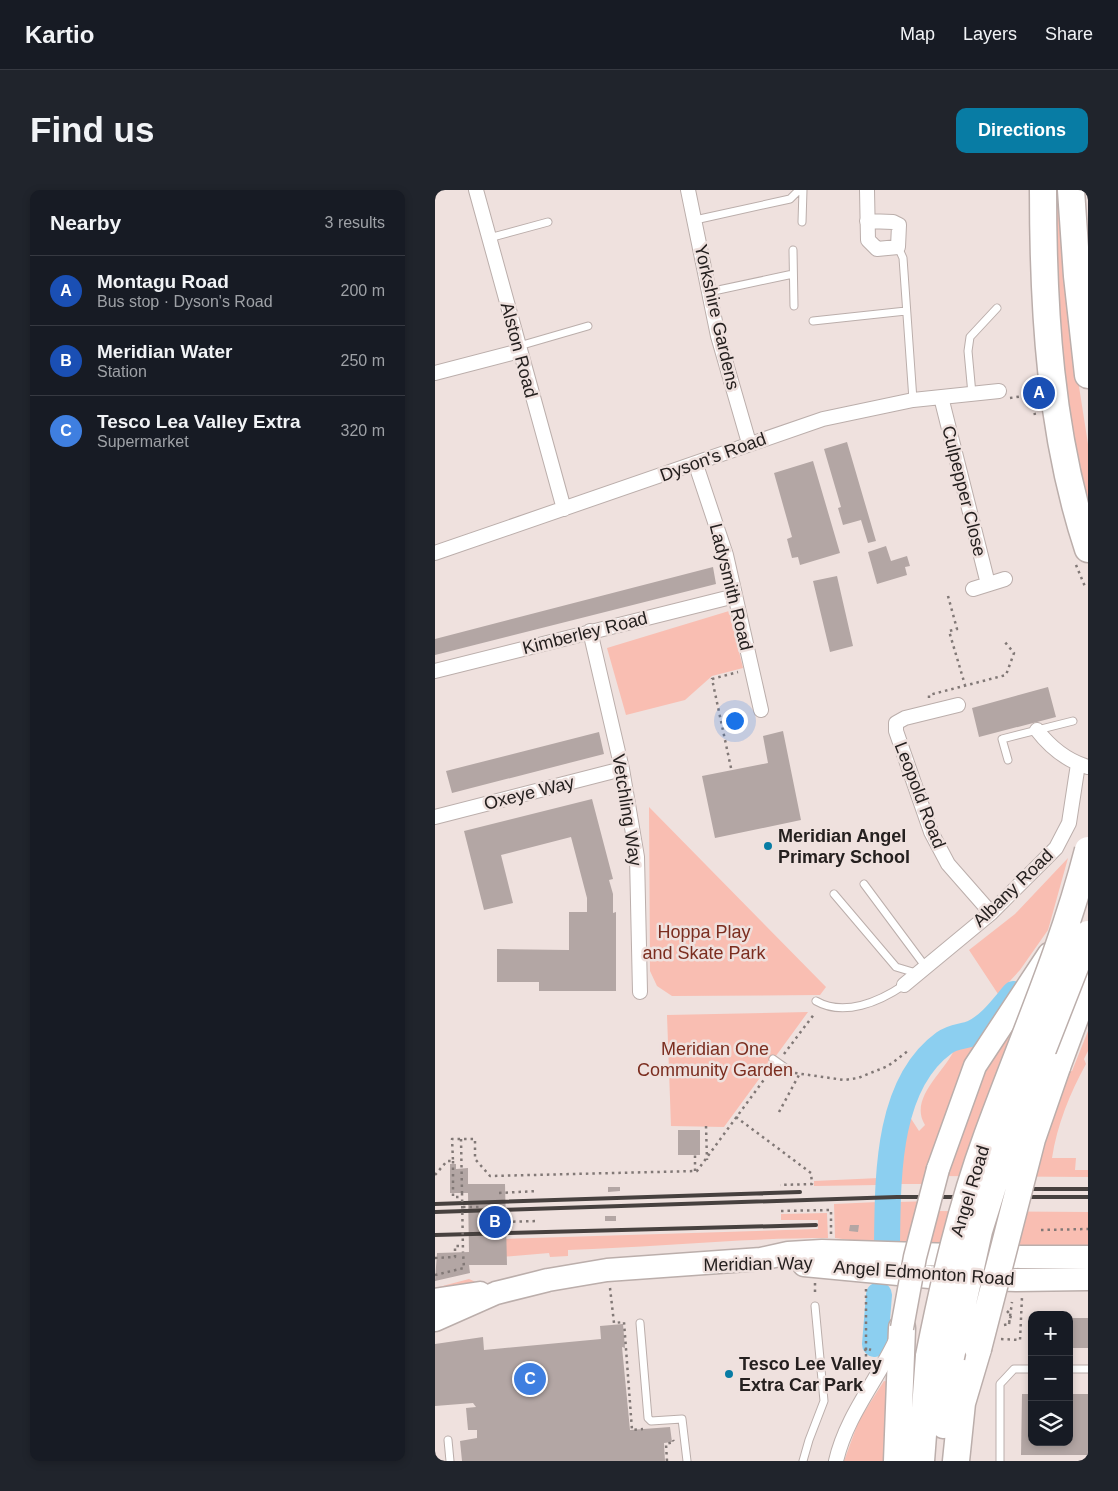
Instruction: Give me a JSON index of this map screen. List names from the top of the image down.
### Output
{
  "streets": {
    "highway": ["Angel Road"],
    "main road": ["Angel Edmonton Road"],
    "street": [
      "Yorkshire Gardens",
      "Alston Road",
      "Dyson's Road",
      "Culpepper Close",
      "Ladysmith Road",
      "Kimberley Road",
      "Oxeye Way",
      "Leopold Road",
      "Vetchling Way",
      "Albany Road"
    ]
  },
  "crossings": [
    ["Yorkshire Gardens", "Dyson's Road"],
    ["Alston Road", "Dyson's Road"],
    ["Dyson's Road", "Culpepper Close"],
    ["Dyson's Road", "Ladysmith Road"],
    ["Ladysmith Road", "Kimberley Road"],
    ["Kimberley Road", "Vetchling Way"],
    ["Oxeye Way", "Vetchling Way"],
    ["Leopold Road", "Albany Road"]
  ],
  "parks": ["Hoppa Play and Skate Park", "Meridian One Community Garden"],
  "places": ["Meridian Angel Primary School", "Tesco Lee Valley Extra Car Park"],
  "page": {
    "header": "Kartio",
    "nav": ["Map", "Layers", "Share"],
    "buttons": "Directions",
    "title": "Find us",
    "heading": ["Nearby", "3 results"],
    "list": [
      {
        "mark": "A",
        "name": "Montagu Road",
        "note": "Bus stop · Dyson's Road",
        "value": "200 m"
      },
      {
        "mark": "B",
        "name": "Meridian Water",
        "note": "Station",
        "value": "250 m"
      },
      {
        "mark": "C",
        "name": "Tesco Lea Valley Extra",
        "note": "Supermarket",
        "value": "320 m"
      }
    ],
    "pins": ["A", "B", "C"],
    "map_buttons": ["+", "−"]
  }
}
